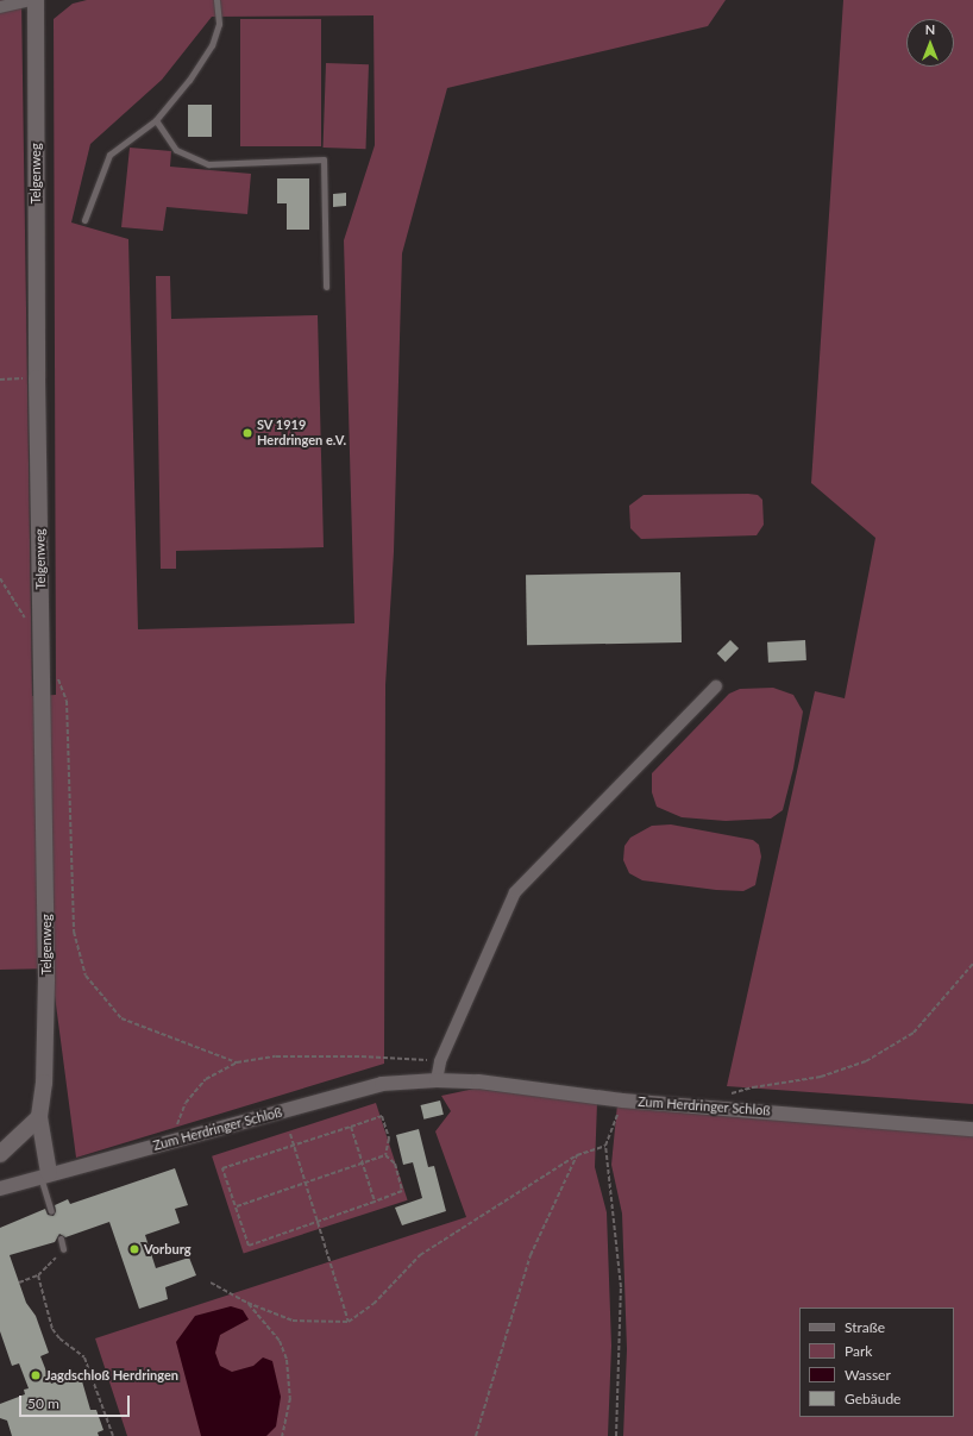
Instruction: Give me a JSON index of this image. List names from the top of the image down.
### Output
{
  "streets": {
    "main road": ["Telgenweg"],
    "street": ["Zum Herdringer Schloß"]
  },
  "crossings": [
    ["Telgenweg", "Zum Herdringer Schloß"]
  ],
  "places": ["SV 1919 Herdringen e.V.", "Vorburg", "Jagdschloß Herdringen"],
  "legend": [
    "Straße",
    "Park",
    "Wasser",
    "Gebäude"
  ],
  "scale_bar": "50 m",
  "north": "top"
}
